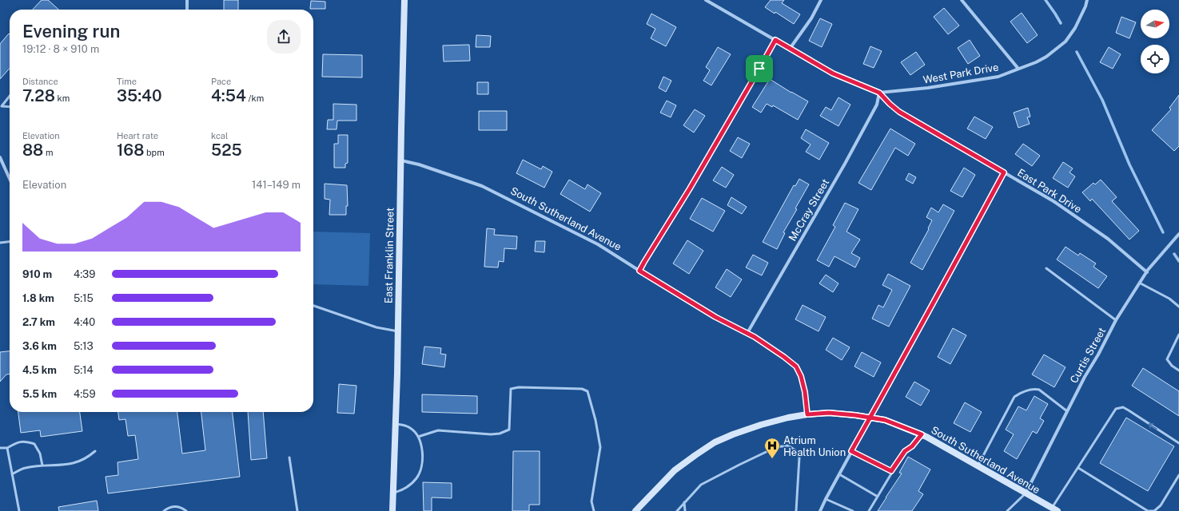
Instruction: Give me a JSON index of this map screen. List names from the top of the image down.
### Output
{
  "streets": {
    "main road": ["South Sutherland Avenue", "East Franklin Street"],
    "street": [
      "West Park Drive",
      "East Park Drive",
      "McCray Street",
      "Curtis Street"
    ]
  },
  "crossings": [
    ["West Park Drive", "East Park Drive"],
    ["West Park Drive", "McCray Street"],
    ["East Park Drive", "McCray Street"],
    ["East Park Drive", "Curtis Street"],
    ["McCray Street", "South Sutherland Avenue"],
    ["South Sutherland Avenue", "East Franklin Street"],
    ["South Sutherland Avenue", "Curtis Street"]
  ],
  "places": {
    "hospital": ["Atrium Health Union"]
  },
  "north": "right",
  "page": {
    "heading": ["Evening run", "19:12 · 8 × 910 m"],
    "stats": [
      ["Distance", "7.28 km"],
      ["Time", "35:40"],
      ["Pace", "4:54 /km"],
      ["Elevation", "88 m"],
      ["Heart rate", "168 bpm"],
      ["kcal", "525"]
    ],
    "chart": ["Elevation", "141–149 m"],
    "list": [
      {
        "name": "910 m",
        "note": "4:39"
      },
      {
        "name": "1.8 km",
        "note": "5:15"
      },
      {
        "name": "2.7 km",
        "note": "4:40"
      },
      {
        "name": "3.6 km",
        "note": "5:13"
      },
      {
        "name": "4.5 km",
        "note": "5:14"
      },
      {
        "name": "5.5 km",
        "note": "4:59"
      }
    ]
  }
}
